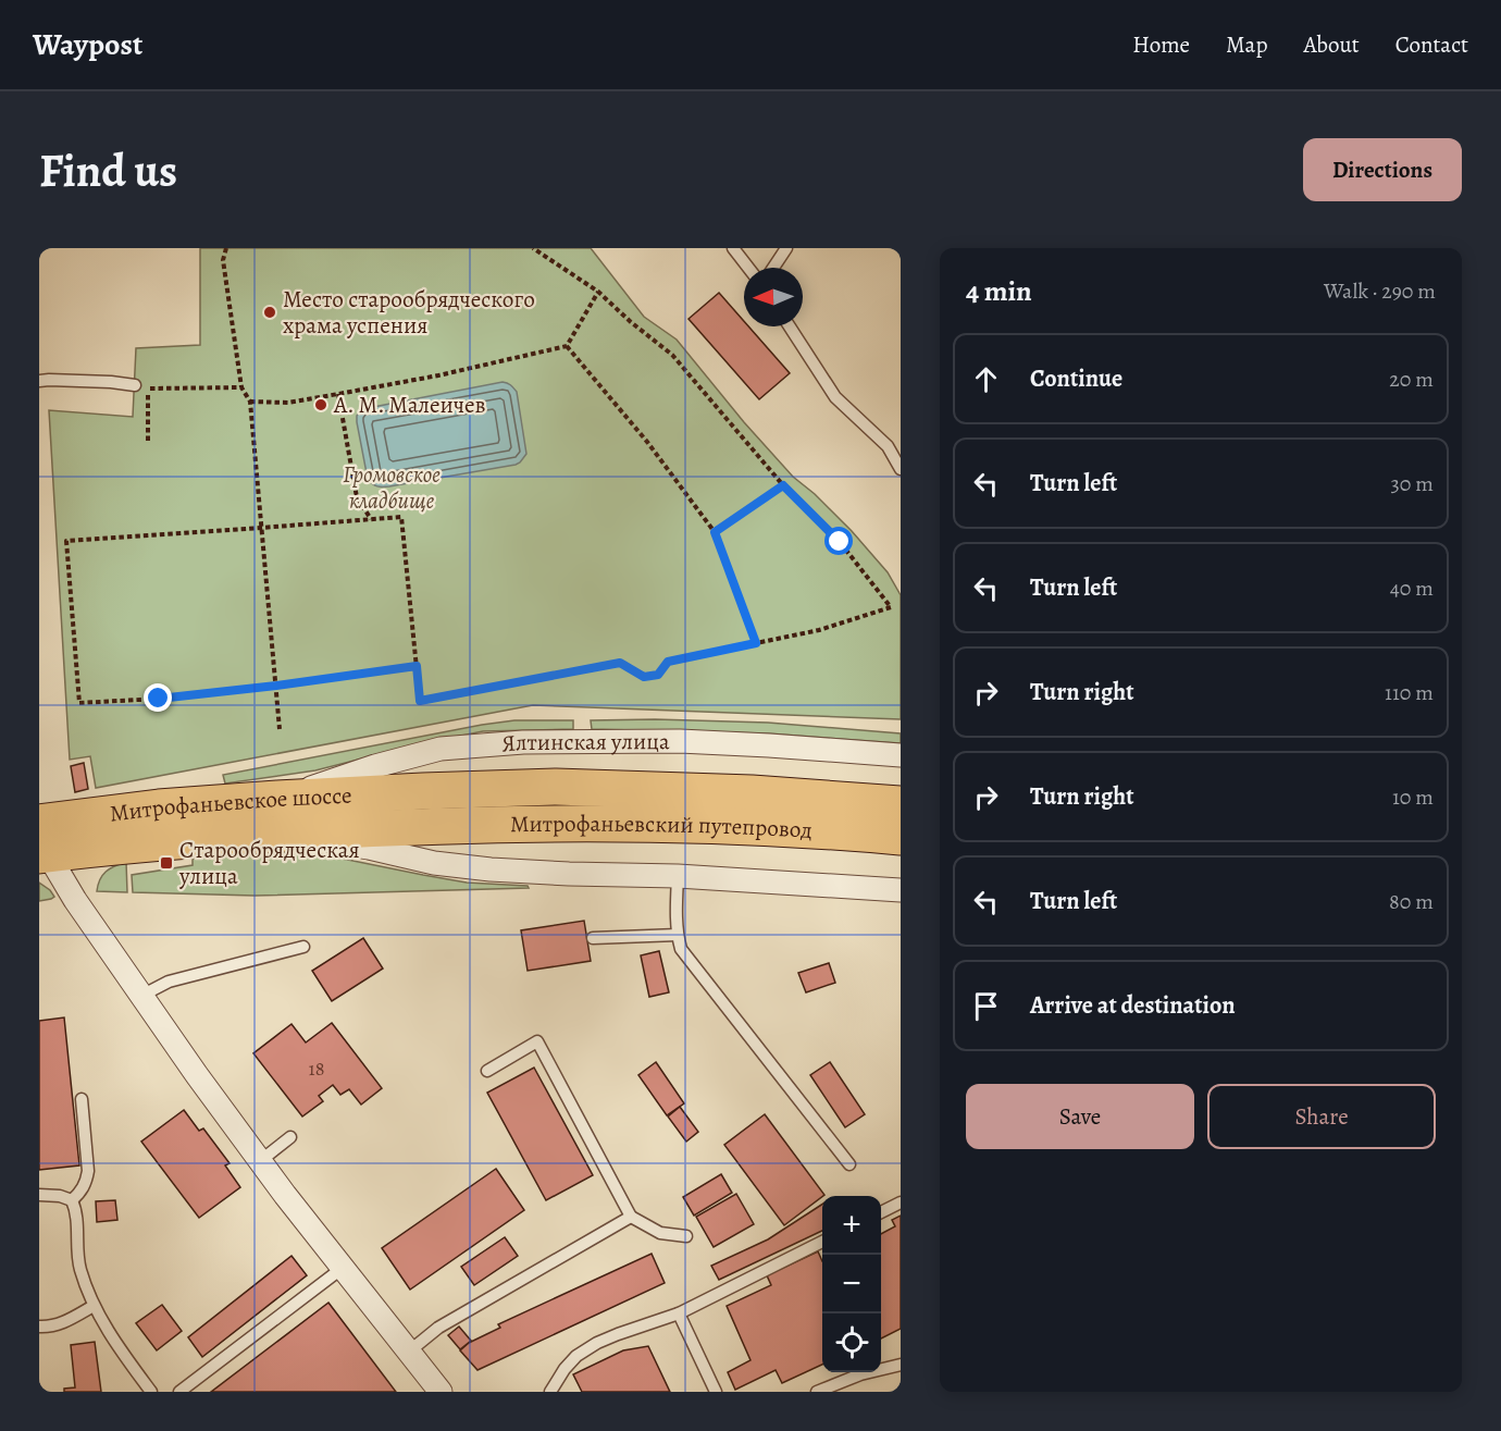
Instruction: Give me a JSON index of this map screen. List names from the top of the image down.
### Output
{
  "streets": {
    "main road": ["Митрофаньевское шоссе", "Митрофаньевский путепровод"],
    "street": ["Ялтинская улица"]
  },
  "crossings": [
    ["Ялтинская улица", "Митрофаньевское шоссе"],
    ["Митрофаньевское шоссе", "Митрофаньевский путепровод"]
  ],
  "parks": ["Громовское кладбище"],
  "places": {
    "other": ["Место старообрядческого храма успения", "А. М. Малеичев"],
    "transit": ["Старообрядческая улица"]
  },
  "house_numbers": ["18"],
  "north": "left",
  "page": {
    "header": "Waypost",
    "nav": [
      "Home",
      "Map",
      "About",
      "Contact"
    ],
    "buttons": [
      "Directions",
      ["Save", "Share"]
    ],
    "title": "Find us",
    "heading": ["4 min", "Walk · 290 m"],
    "list": [
      ["Continue", "20 m"],
      ["Turn left", "30 m"],
      ["Turn left", "40 m"],
      ["Turn right", "110 m"],
      ["Turn right", "10 m"],
      ["Turn left", "80 m"],
      "Arrive at destination"
    ],
    "map_buttons": ["+", "−"]
  }
}
